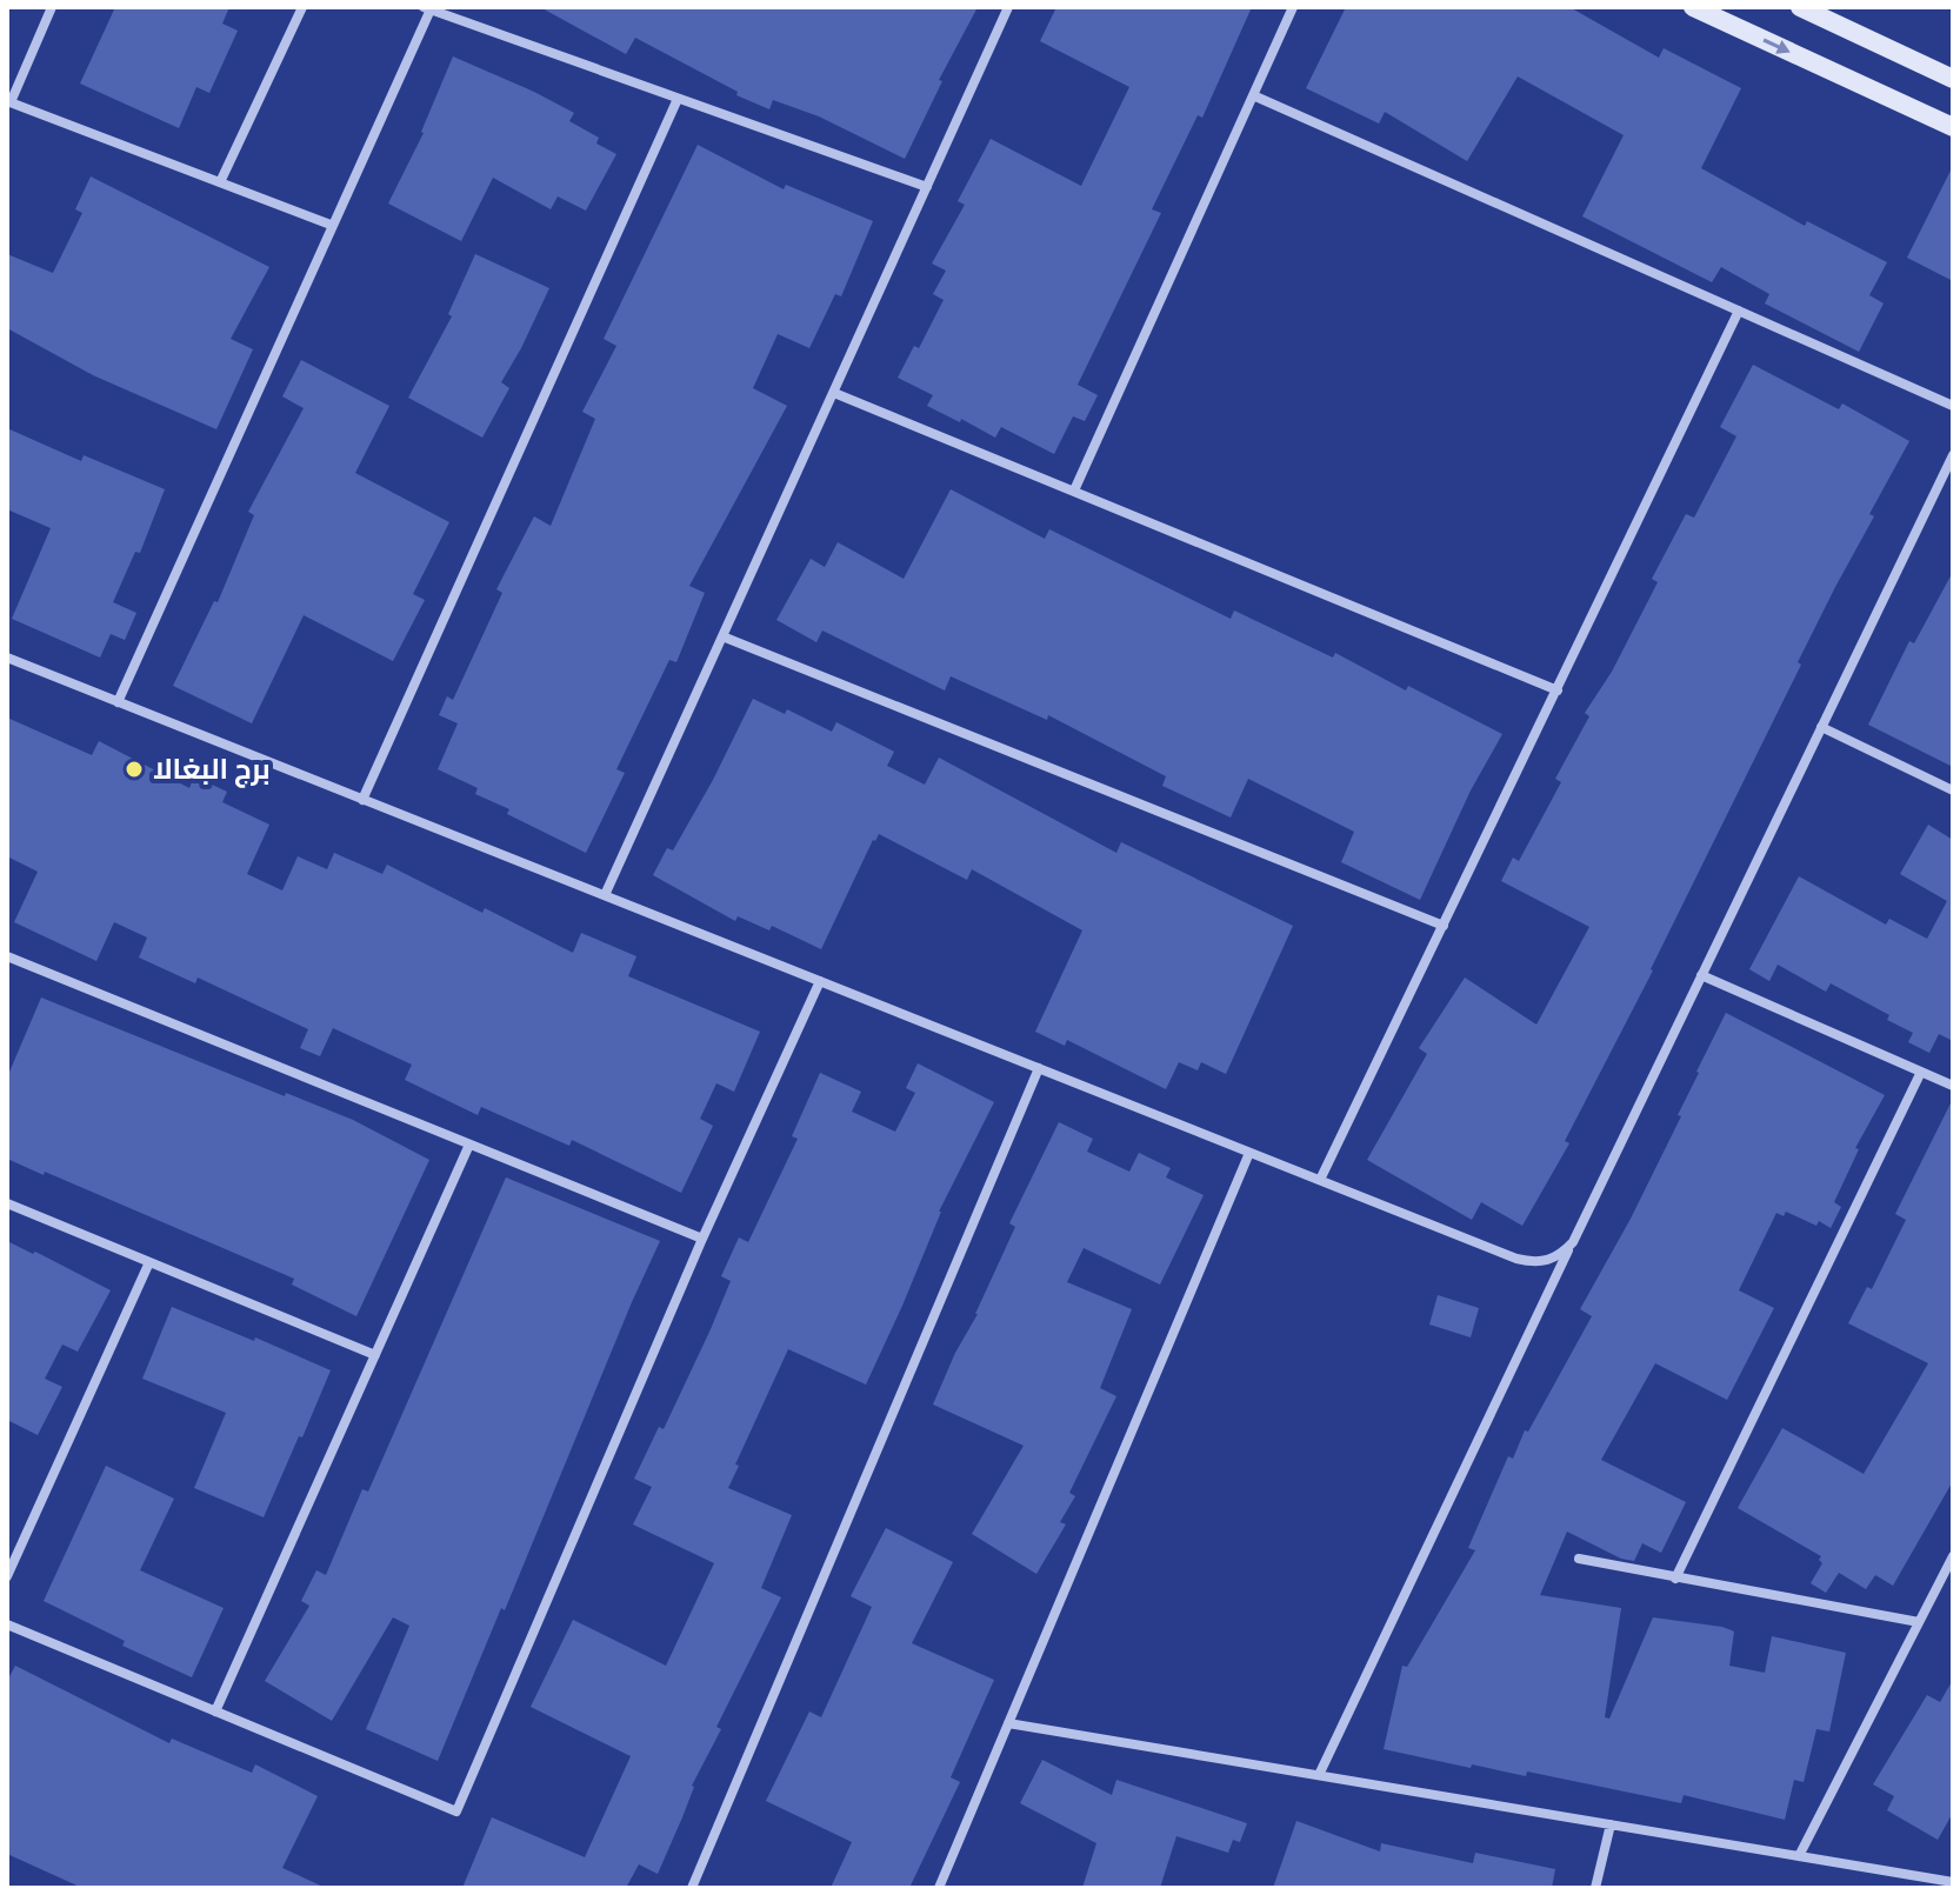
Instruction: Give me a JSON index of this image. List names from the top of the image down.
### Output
{
  "places": ["برج البغالا"]
}
